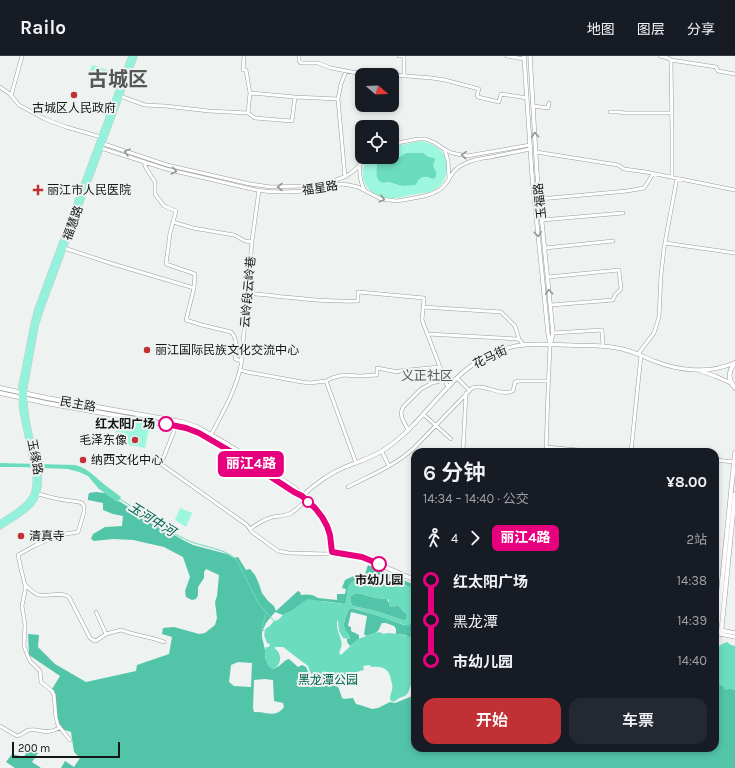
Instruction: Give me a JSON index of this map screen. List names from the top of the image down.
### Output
{
  "streets": {
    "main road": ["福慧路", "民主路", "玉缘路"],
    "street": [
      "福星路",
      "玉福路",
      "云岭段云岭巷",
      "花马街"
    ]
  },
  "crossings": [
    ["福星路", "玉福路"],
    ["福星路", "福慧路"],
    ["福星路", "云岭段云岭巷"],
    ["玉福路", "花马街"],
    ["福慧路", "民主路"],
    ["云岭段云岭巷", "民主路"],
    ["花马街", "民主路"]
  ],
  "districts": ["古城区", "义正社区"],
  "water": ["玉河中河"],
  "parks": ["黑龙潭公园"],
  "places": {
    "other": [
      "古城区人民政府",
      "丽江国际民族文化交流中心",
      "红太阳广场",
      "毛泽东像",
      "纳西文化中心",
      "清真寺",
      "市幼儿园"
    ],
    "health": ["丽江市人民医院"]
  },
  "lines": ["bus line 丽江4路"],
  "scale_bar": "200 m",
  "north": "right",
  "page": {
    "header": "Railo",
    "nav": ["地图", "图层", "分享"],
    "on_map": "丽江4路",
    "heading": ["6 分钟", "14:34 – 14:40 · 公交", "¥8.00"],
    "legs": ["4", "丽江4路", "2站"],
    "list": [
      {
        "name": "红太阳广场",
        "value": "14:38"
      },
      {
        "name": "黑龙潭",
        "value": "14:39"
      },
      {
        "name": "市幼儿园",
        "value": "14:40"
      }
    ],
    "buttons": ["开始", "车票"],
    "scale": "200 m"
  }
}
